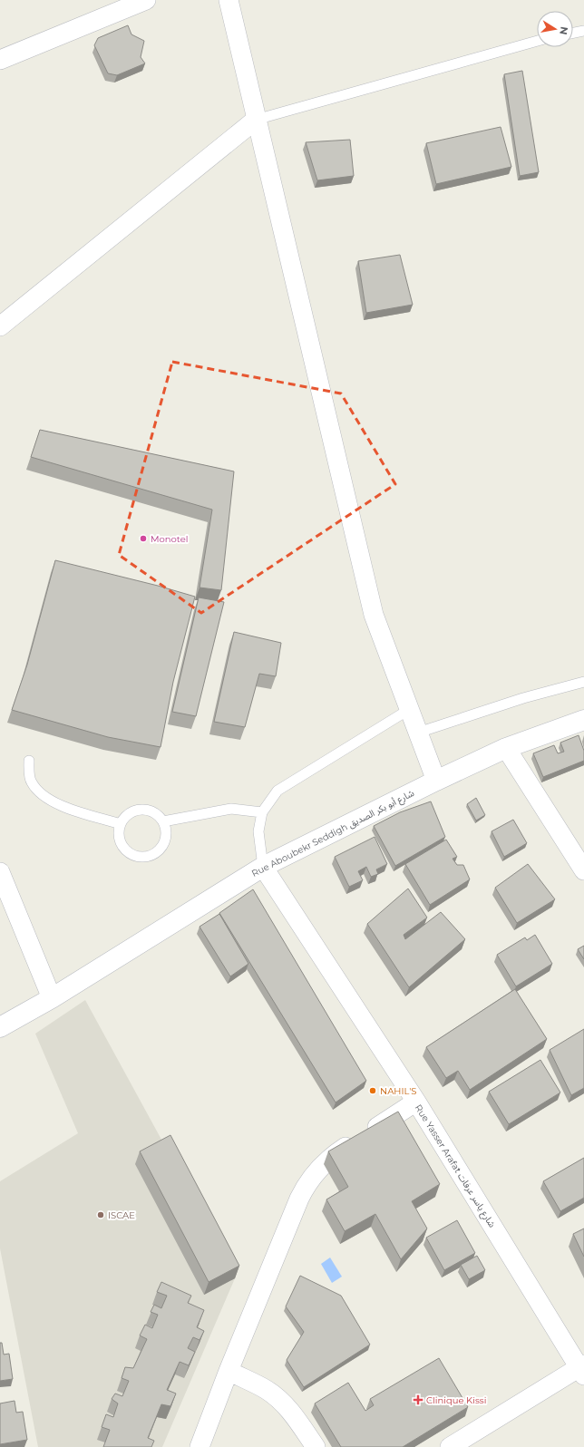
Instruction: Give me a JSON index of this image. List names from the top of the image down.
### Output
{
  "streets": {
    "street": ["Rue Aboubekr Seddigh شارع أبو بكر الصديق", "Rue Yasser Arafat شارع ياسر عرفات"]
  },
  "crossings": [
    ["Rue Aboubekr Seddigh شارع أبو بكر الصديق", "Rue Yasser Arafat شارع ياسر عرفات"]
  ],
  "places": {
    "other": ["Monotel", "NAHIL'S", "ISCAE"],
    "health": ["Clinique Kissi"]
  },
  "north": "right"
}
